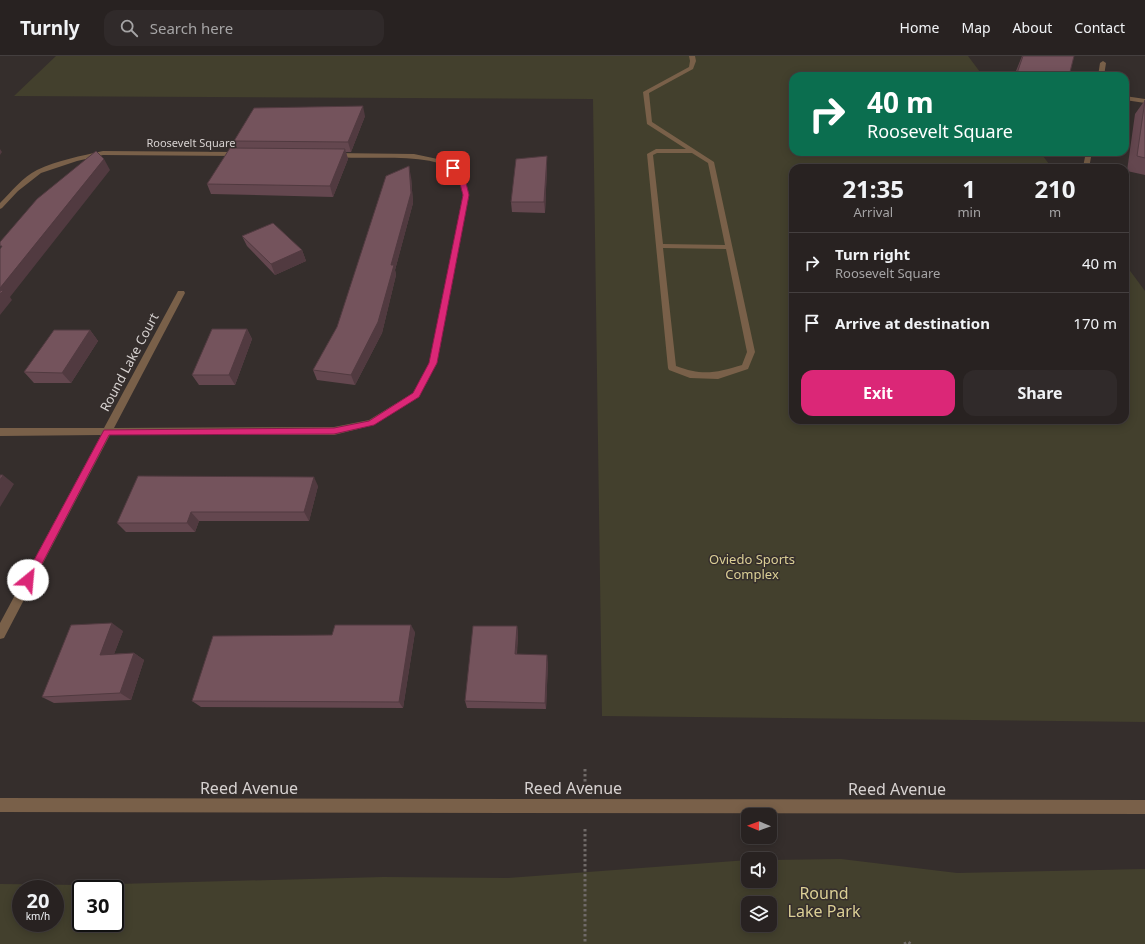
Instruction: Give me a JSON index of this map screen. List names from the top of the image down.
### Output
{
  "streets": {
    "street": ["Roosevelt Square", "Round Lake Court", "Reed Avenue"]
  },
  "parks": ["Oviedo Sports Complex", "Round Lake Park"],
  "north": "left",
  "page": {
    "header": "Turnly",
    "search": "Search here",
    "nav": [
      "Home",
      "Map",
      "About",
      "Contact"
    ],
    "turn": ["40 m", "Roosevelt Square"],
    "eta": [
      "21:35",
      "Arrival",
      "1",
      "min",
      "210",
      "m"
    ],
    "list": [
      {
        "name": "Turn right",
        "note": "Roosevelt Square",
        "value": "40 m"
      },
      {
        "name": "Arrive at destination",
        "value": "170 m"
      }
    ],
    "buttons": ["Exit", "Share"],
    "speed": "20 km/h",
    "limit": "30"
  }
}
